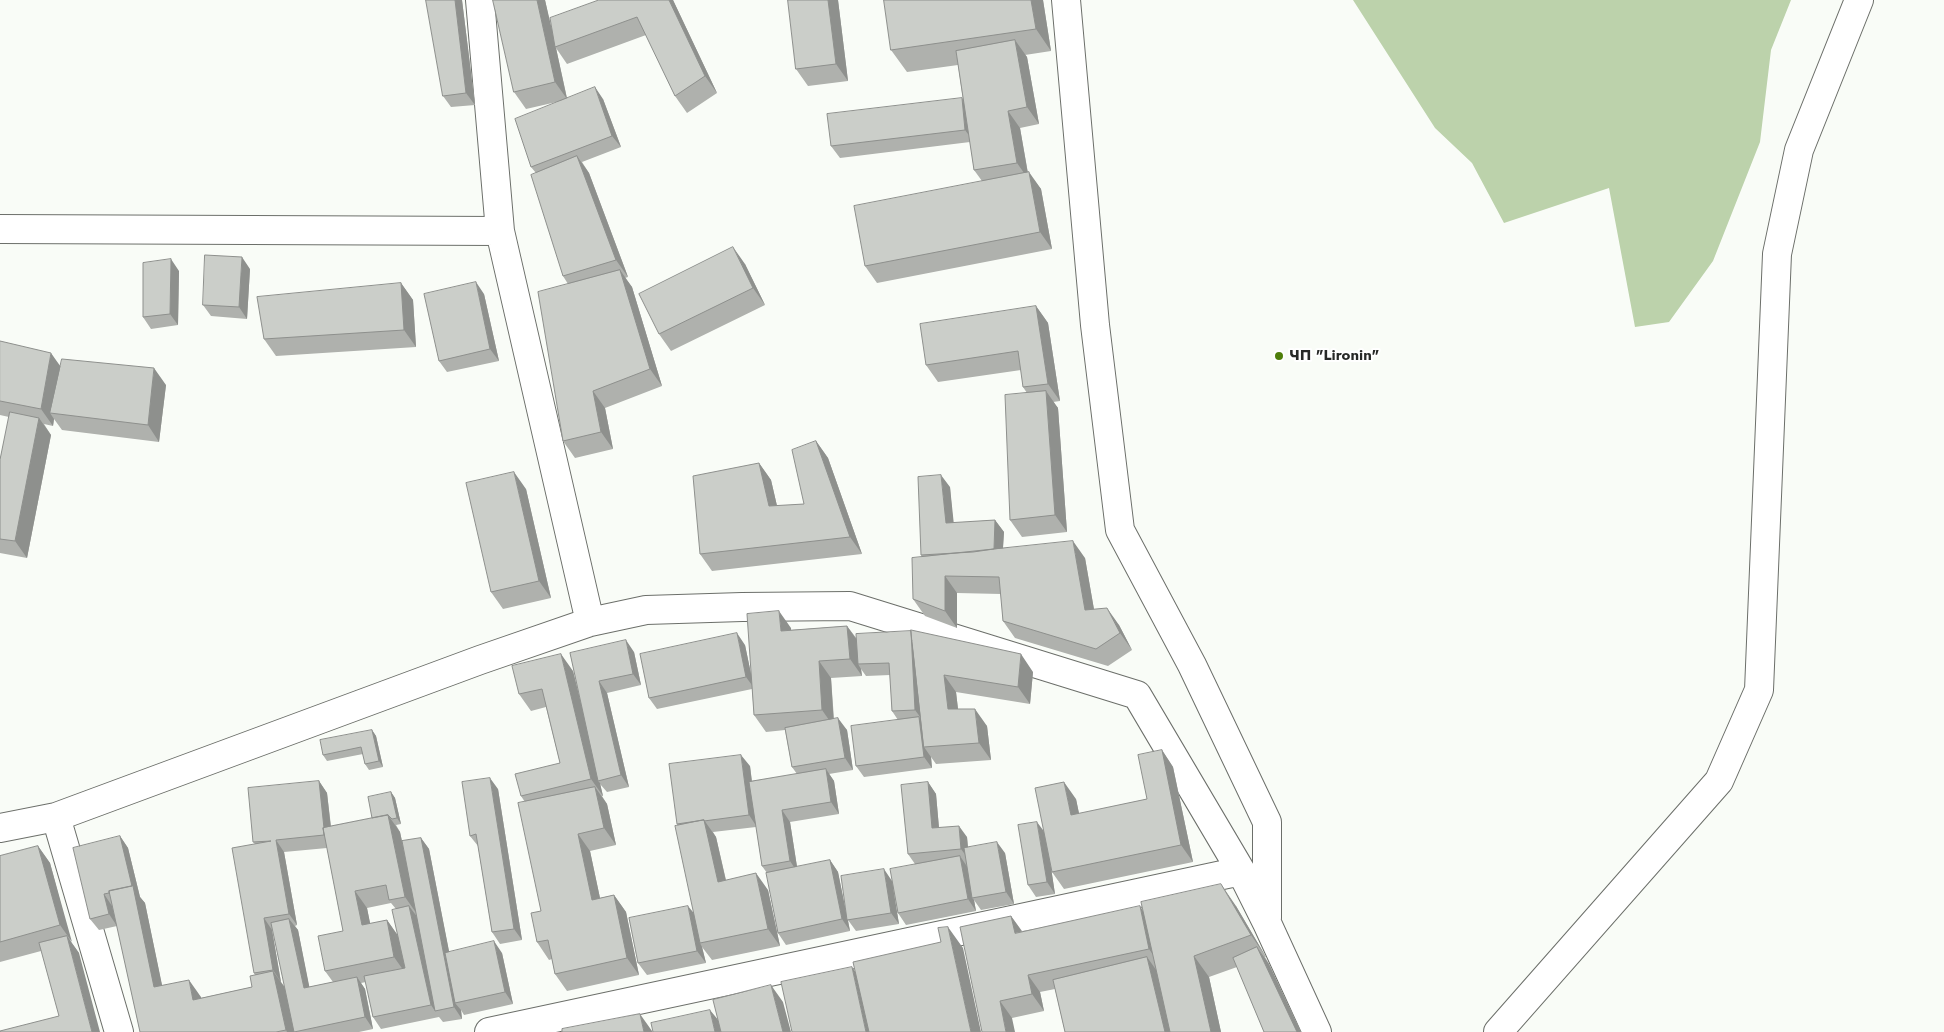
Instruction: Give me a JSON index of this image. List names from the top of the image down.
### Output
{
  "places": ["ЧП \"Lironin\""]
}
